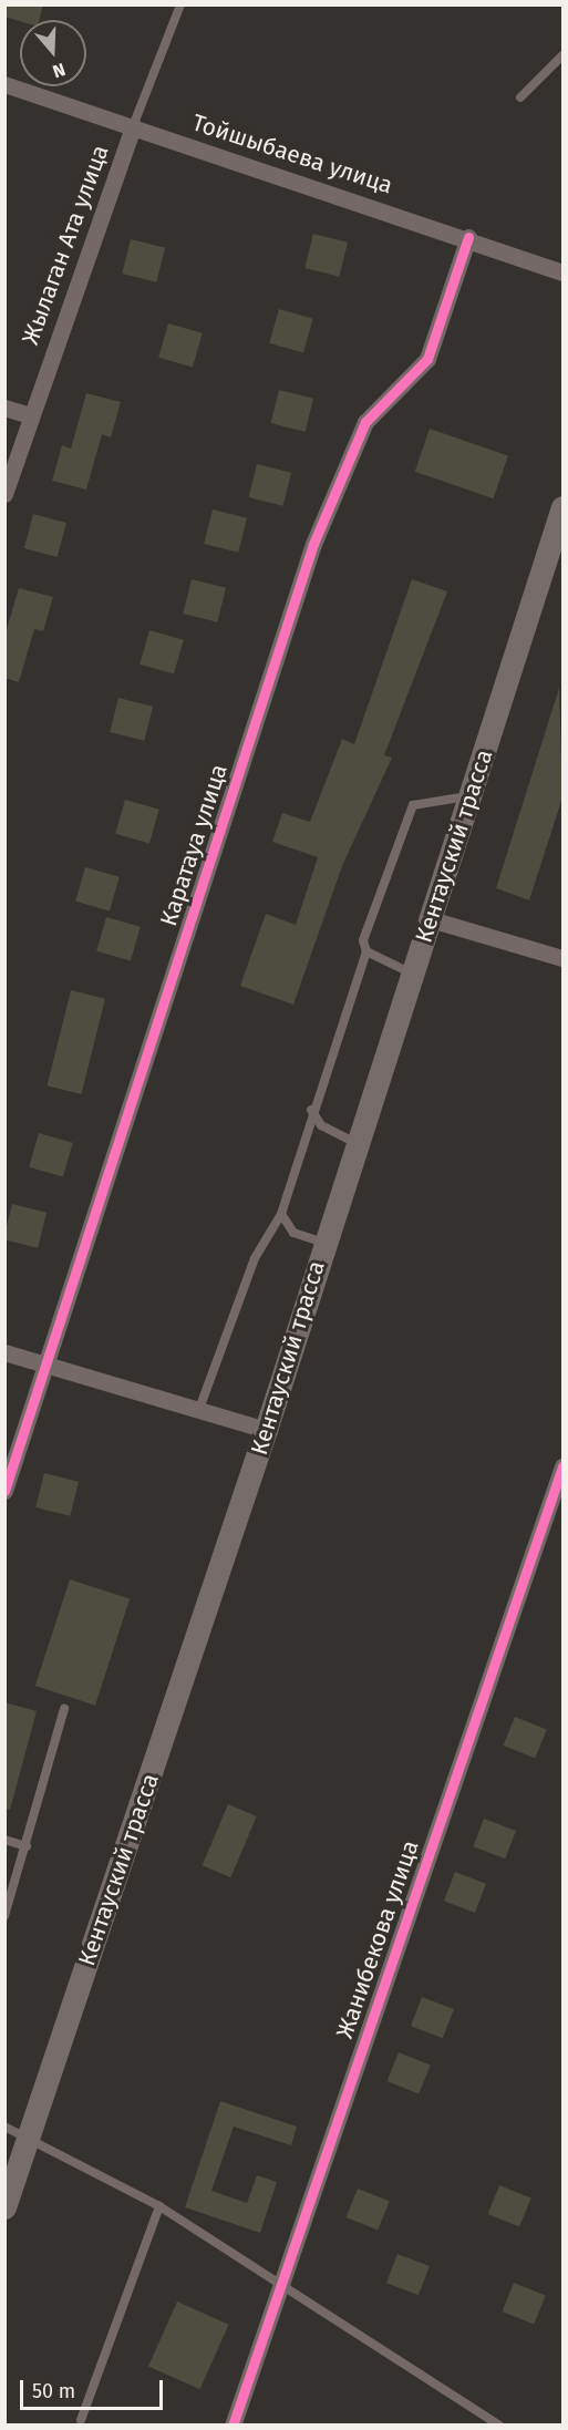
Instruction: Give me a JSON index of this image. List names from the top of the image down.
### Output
{
  "streets": {
    "main road": ["Кентауский трасса"],
    "street": [
      "Тойшыбаева улица",
      "Жылаган Ата улица",
      "Каратауа улица",
      "Жанибекова улица"
    ]
  },
  "crossings": [
    ["Тойшыбаева улица", "Жылаган Ата улица"],
    ["Тойшыбаева улица", "Каратауа улица"]
  ],
  "scale_bar": "50 m",
  "north": "bottom"
}
